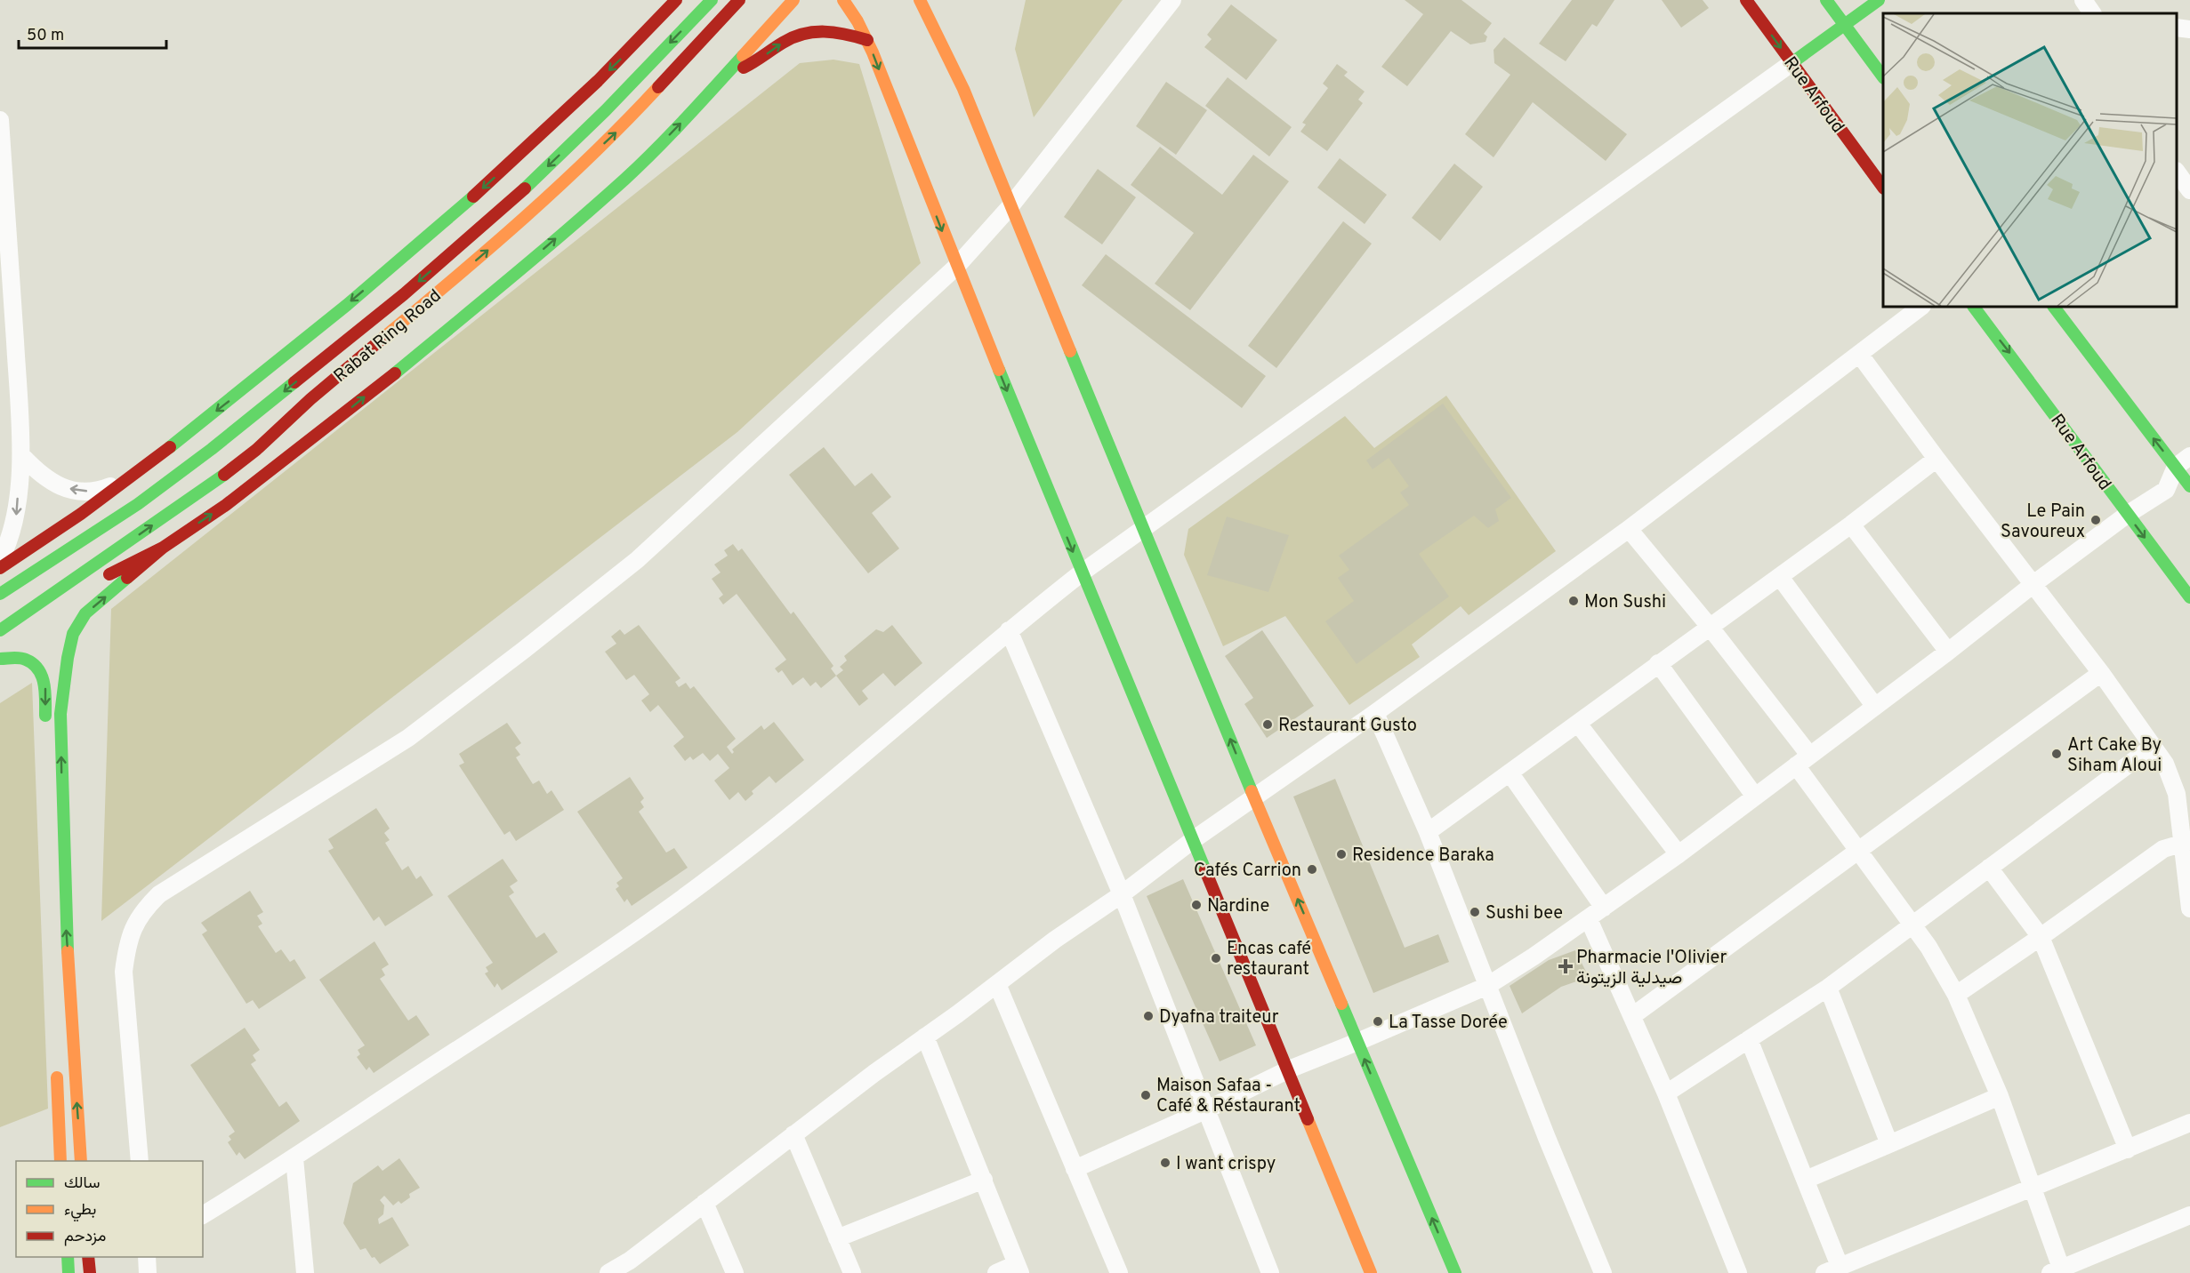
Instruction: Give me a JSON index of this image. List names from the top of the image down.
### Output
{
  "streets": {
    "main road": ["Rue Arfoud", "Rabat Ring Road"]
  },
  "places": {
    "other": [
      "Le Pain Savoureux",
      "Mon Sushi",
      "Restaurant Gusto",
      "Art Cake By Siham Aloui",
      "Residence Baraka",
      "Cafés Carrion",
      "Nardine",
      "Sushi bee",
      "Encas café restaurant",
      "Dyafna traiteur",
      "La Tasse Dorée",
      "Maison Safaa - Café & Réstaurant",
      "I want crispy"
    ],
    "health": ["Pharmacie l'Olivier صيدلية الزيتونة"]
  },
  "legend": ["سالك", "بطيء", "مزدحم"],
  "scale_bar": "50 m"
}
